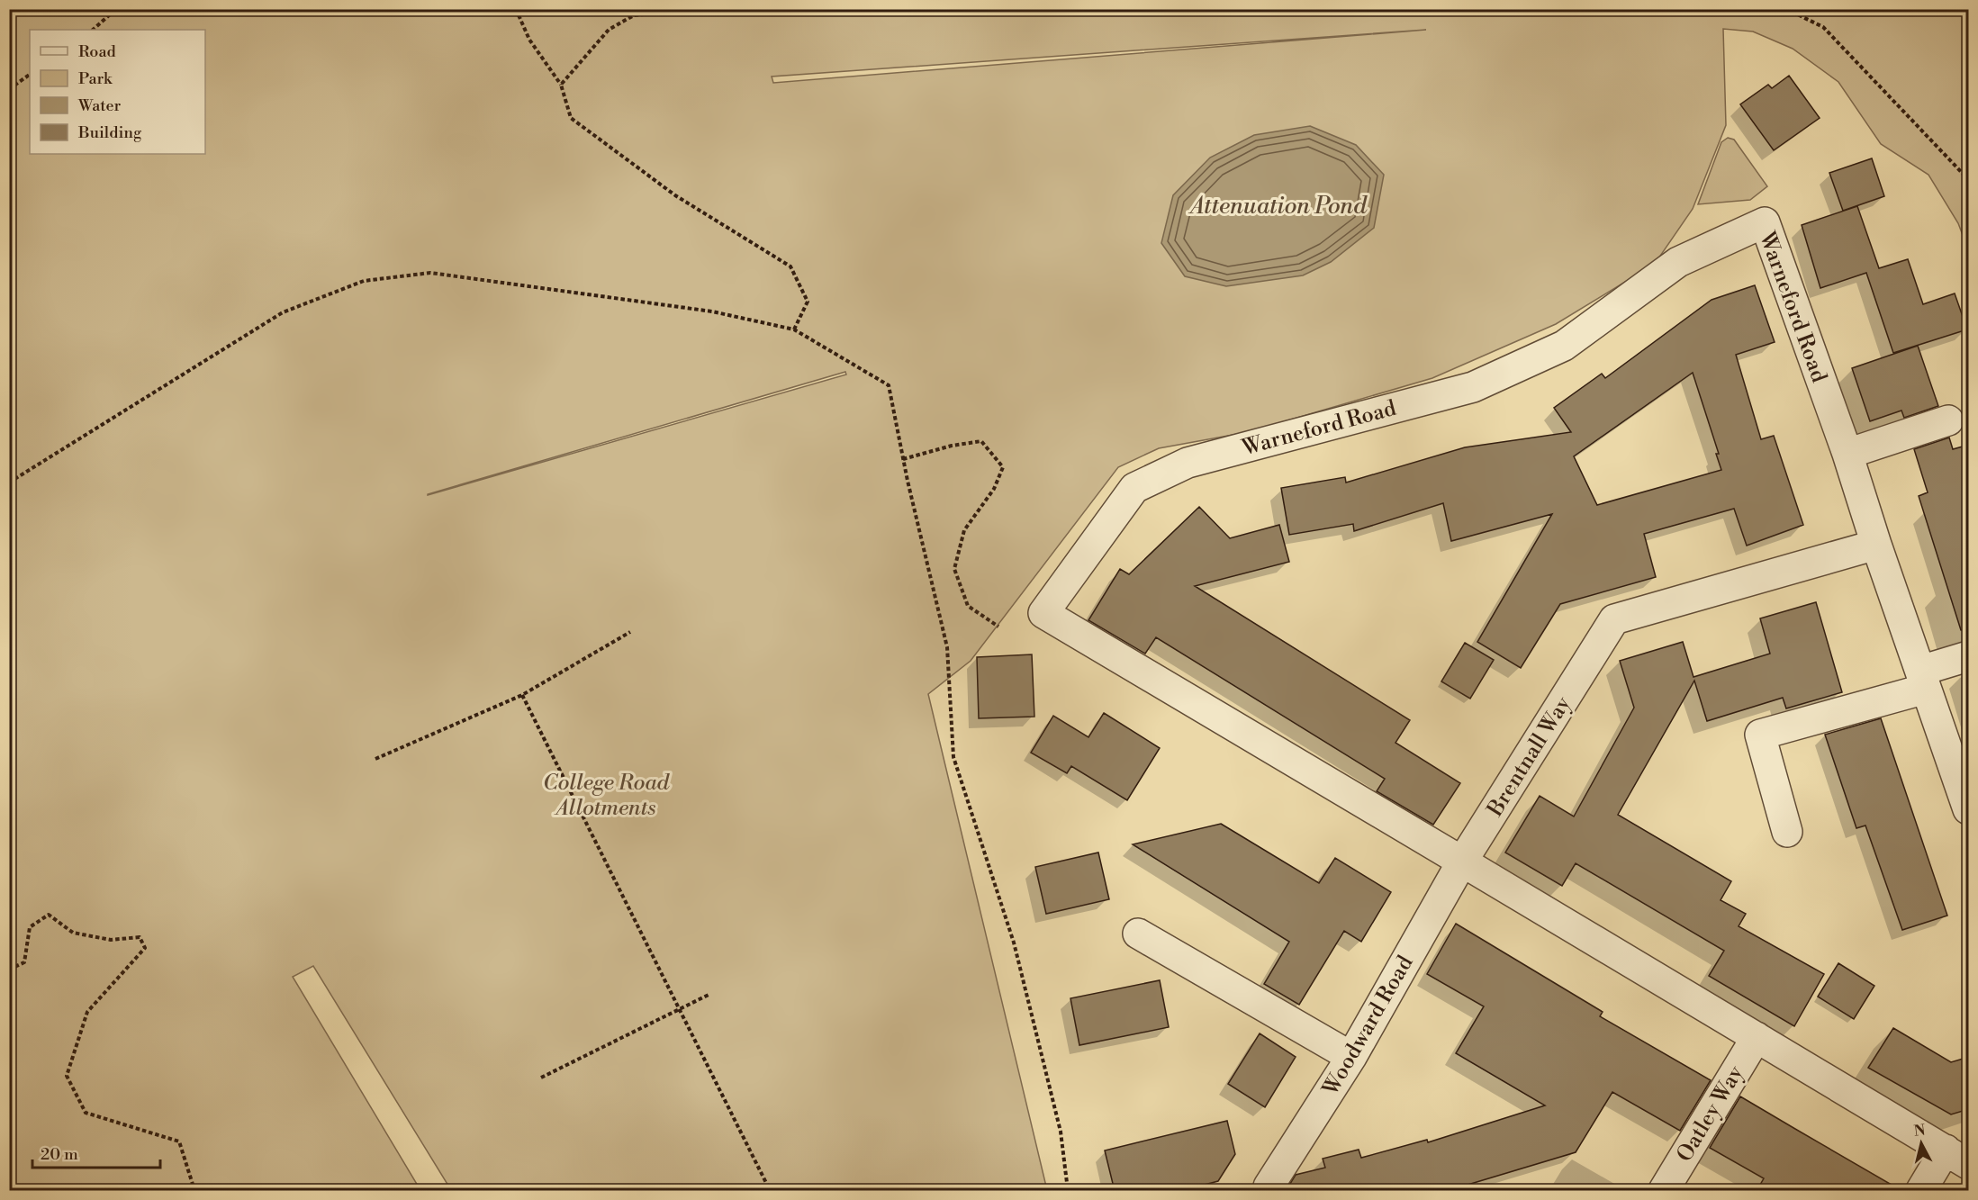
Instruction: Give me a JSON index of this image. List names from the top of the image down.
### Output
{
  "streets": {
    "street": [
      "Warneford Road",
      "Brentnall Way",
      "Woodward Road",
      "Oatley Way"
    ]
  },
  "crossings": [
    ["Warneford Road", "Brentnall Way"],
    ["Warneford Road", "Woodward Road"],
    ["Brentnall Way", "Woodward Road"]
  ],
  "water": ["Attenuation Pond"],
  "parks": ["College Road Allotments"],
  "legend": [
    "Road",
    "Park",
    "Water",
    "Building"
  ],
  "scale_bar": "20 m",
  "north": "top"
}
